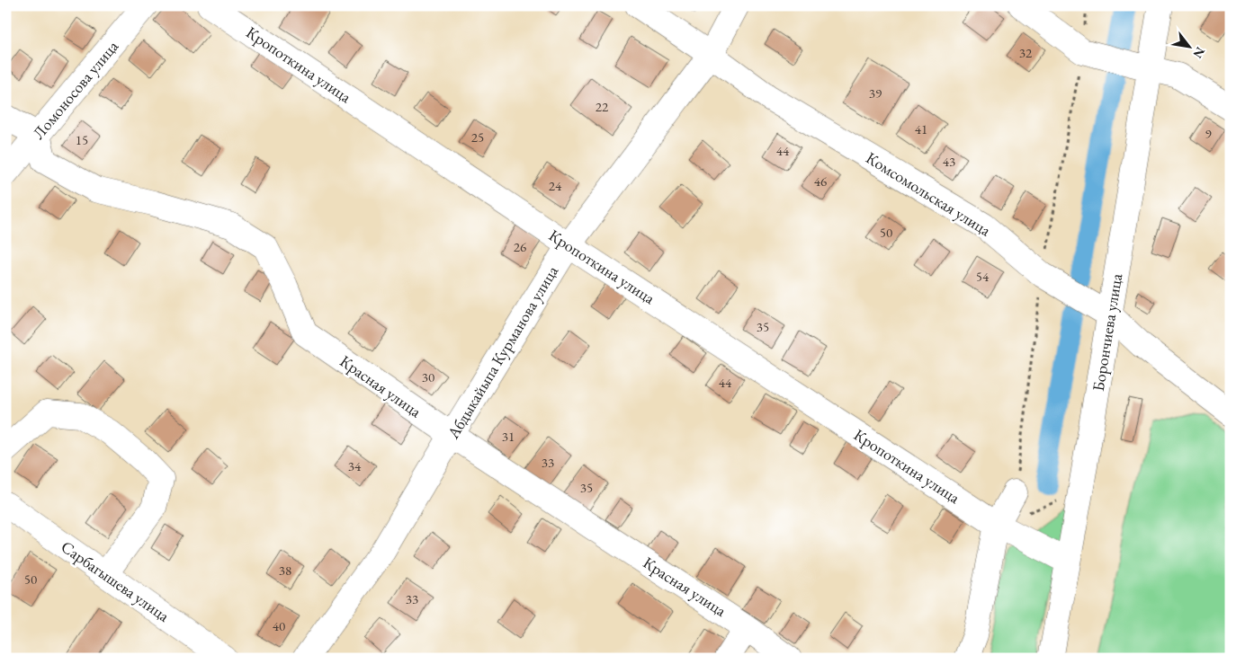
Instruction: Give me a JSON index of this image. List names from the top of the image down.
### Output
{
  "streets": {
    "street": [
      "Кропоткина улица",
      "Ломоносова улица",
      "Комсомольская улица",
      "Борончиева улица",
      "Абдыкайыпа Курманова улица",
      "Красная улица",
      "Сарбагышева улица"
    ]
  },
  "crossings": [
    ["Кропоткина улица", "Борончиева улица"],
    ["Кропоткина улица", "Абдыкайыпа Курманова улица"],
    ["Ломоносова улица", "Красная улица"],
    ["Комсомольская улица", "Борончиева улица"],
    ["Комсомольская улица", "Абдыкайыпа Курманова улица"],
    ["Абдыкайыпа Курманова улица", "Красная улица"]
  ],
  "house_numbers": [
    "32",
    "39",
    "22",
    "41",
    "9",
    "25",
    "15",
    "44",
    "43",
    "46",
    "24",
    "50",
    "26",
    "54",
    "35",
    "30",
    "44",
    "31",
    "33",
    "34",
    "35",
    "38",
    "50",
    "33",
    "40"
  ],
  "north": "bottom right"
}
